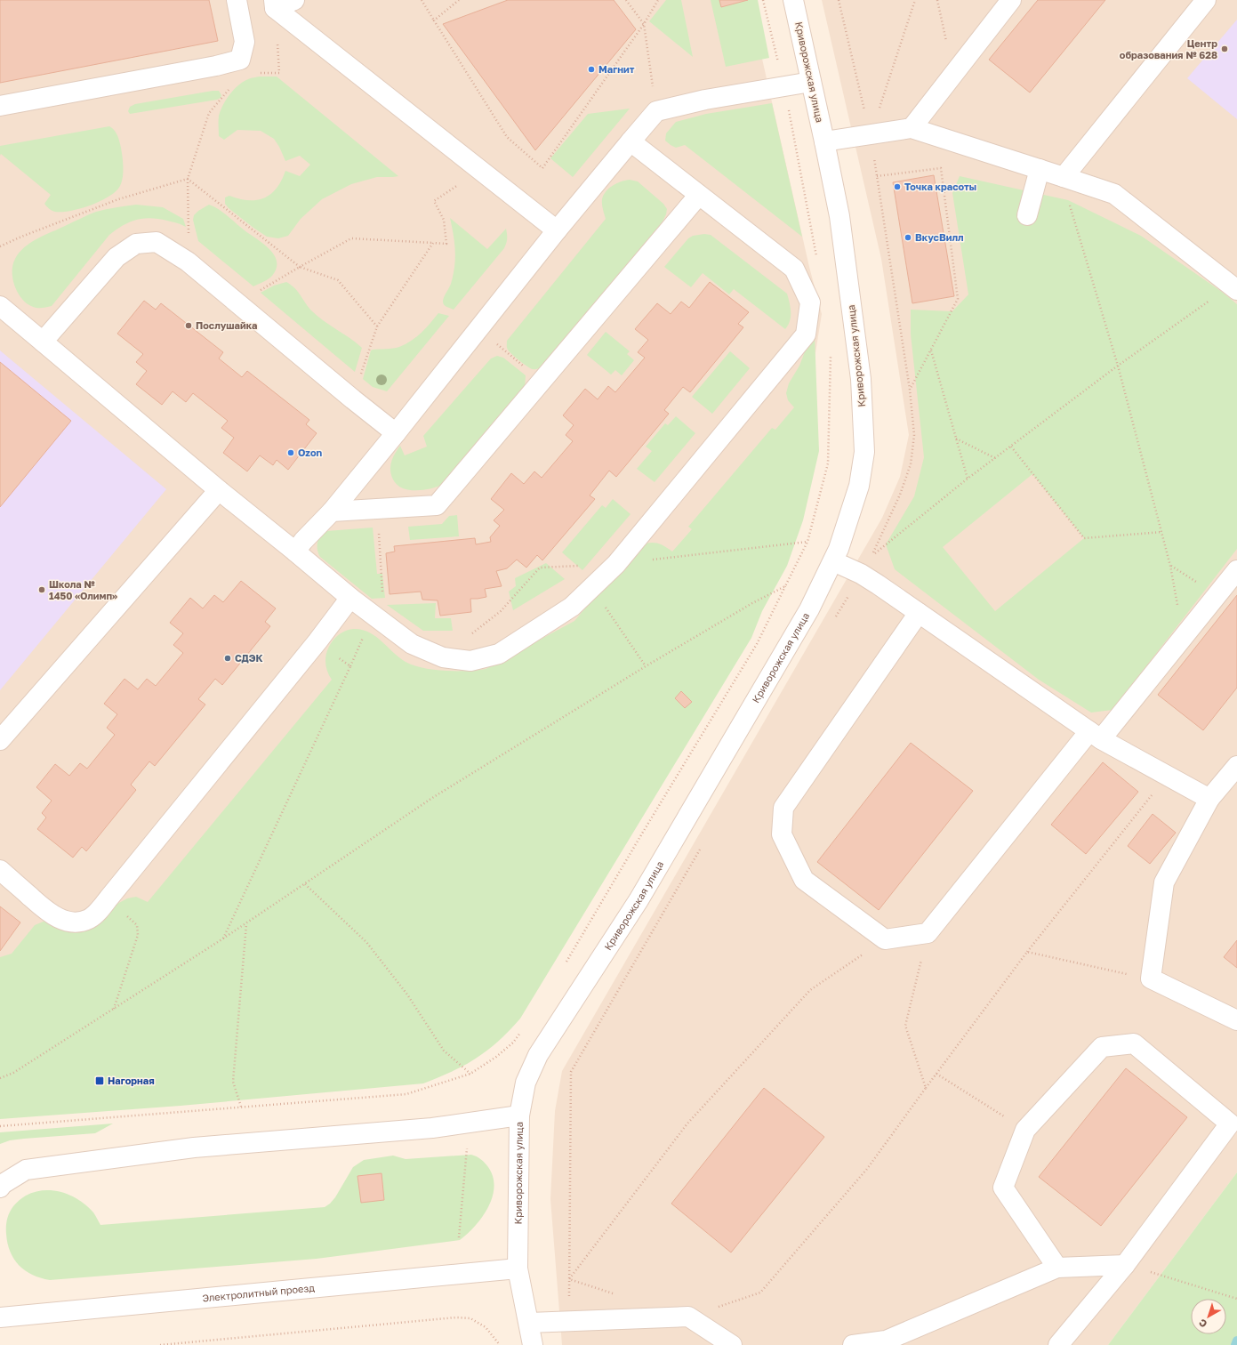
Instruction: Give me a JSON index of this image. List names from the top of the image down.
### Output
{
  "streets": {
    "street": ["Криворожская улица", "Электролитный проезд"]
  },
  "crossings": [
    ["Криворожская улица", "Электролитный проезд"]
  ],
  "places": {
    "other": [
      "Центр образования № 628",
      "Магнит",
      "Точка красоты",
      "ВкусВилл",
      "Послушайка",
      "Ozon",
      "Школа № 1450 «Олимп»",
      "СДЭК"
    ],
    "transit": ["Нагорная"]
  },
  "north": "bottom left"
}
